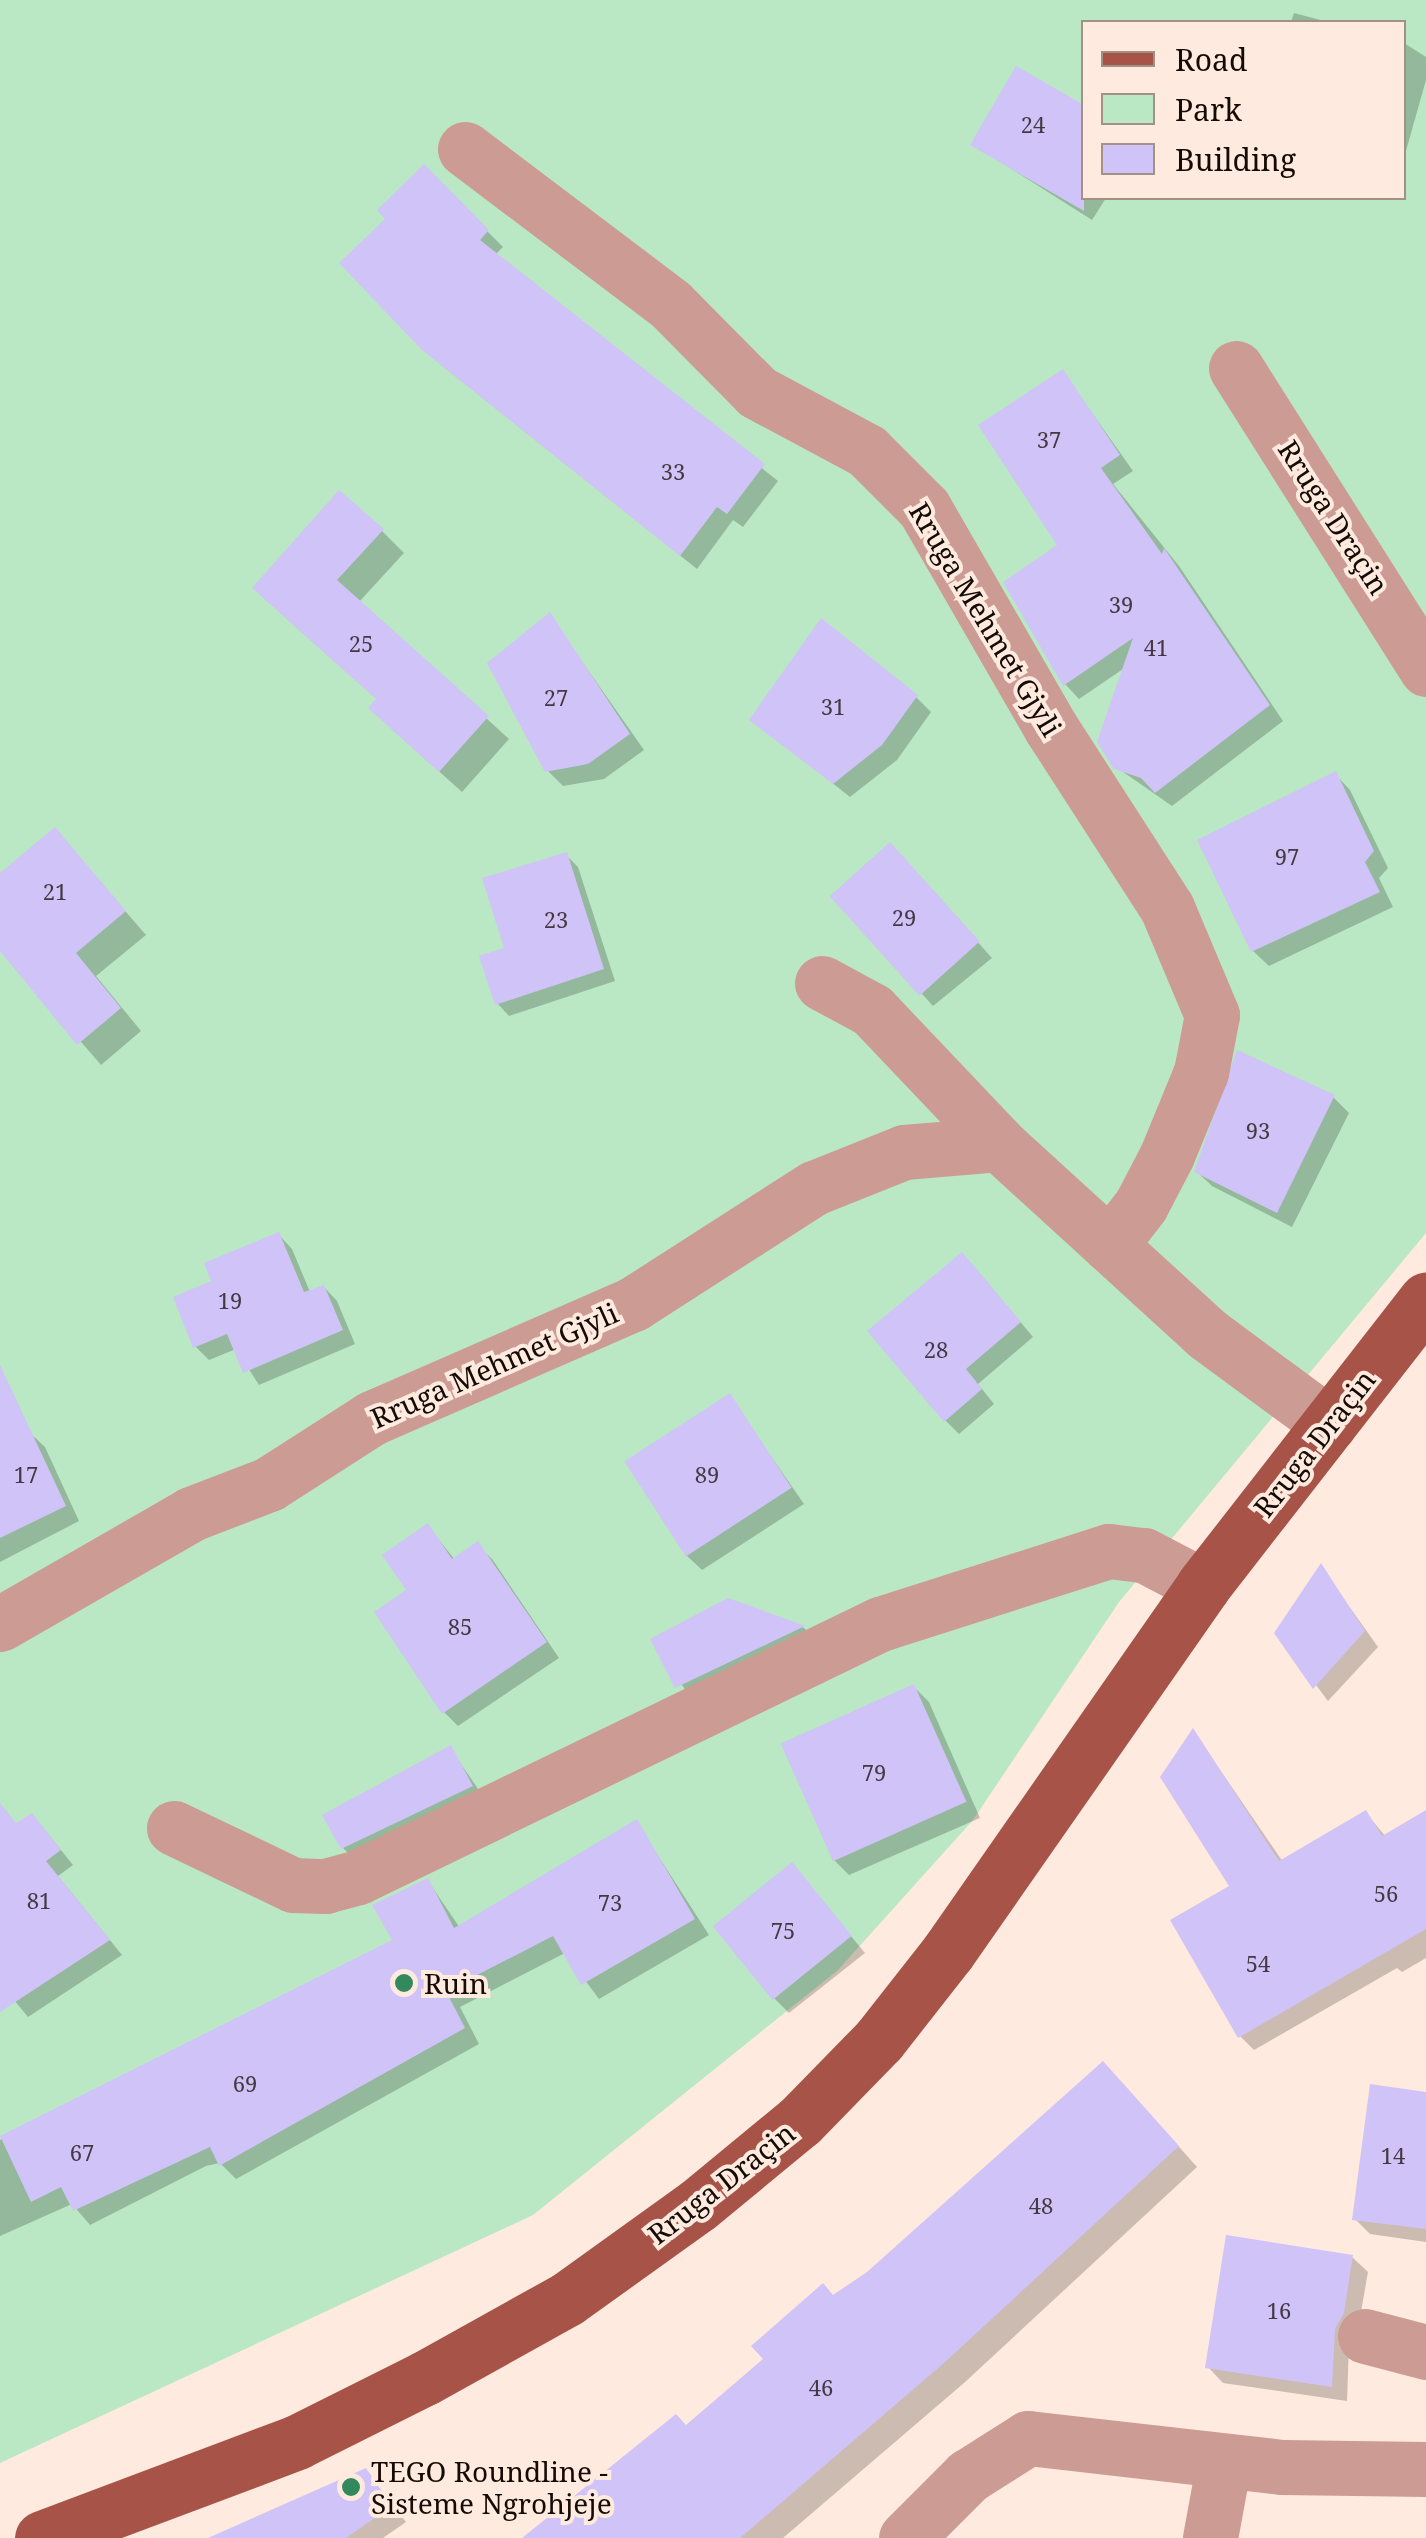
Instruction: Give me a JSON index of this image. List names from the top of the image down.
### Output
{
  "streets": {
    "main road": ["Rruga Draçin"],
    "street": ["Rruga Mehmet Gjyli"]
  },
  "places": ["Ruin", "TEGO Roundline - Sisteme Ngrohjeje"],
  "house_numbers": [
    "24",
    "37",
    "33",
    "39",
    "25",
    "41",
    "27",
    "31",
    "97",
    "21",
    "29",
    "23",
    "93",
    "19",
    "28",
    "17",
    "89",
    "85",
    "79",
    "56",
    "81",
    "73",
    "75",
    "54",
    "69",
    "67",
    "14",
    "48",
    "16",
    "46"
  ],
  "legend": ["Road", "Park", "Building"]
}
